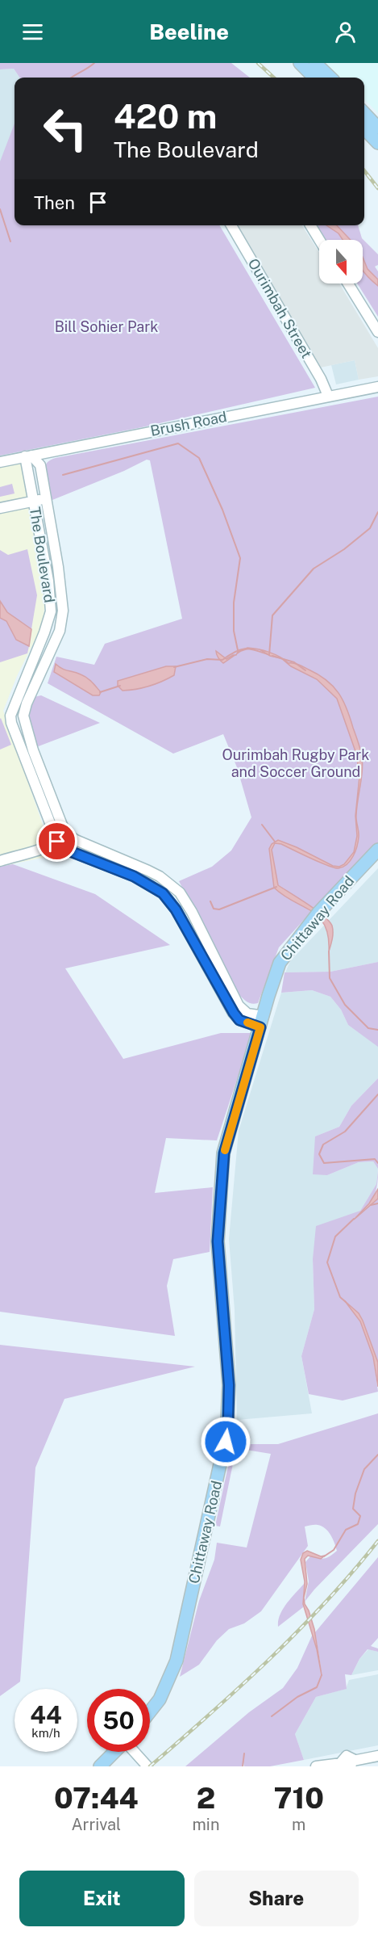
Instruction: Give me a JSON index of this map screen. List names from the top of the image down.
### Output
{
  "streets": {
    "main road": ["Chittaway Road"],
    "street": ["Ourimbah Street", "Brush Road", "The Boulevard"]
  },
  "crossings": [
    ["Ourimbah Street", "Brush Road"],
    ["Brush Road", "The Boulevard"]
  ],
  "parks": ["Bill Sohier Park", "Ourimbah Rugby Park and Soccer Ground"],
  "north": "bottom",
  "page": {
    "header": "Beeline",
    "turn": ["420 m", "The Boulevard"],
    "then": "Then",
    "speed": "44 km/h",
    "limit": "50",
    "eta": [
      "07:44",
      "Arrival",
      "2",
      "min",
      "710",
      "m"
    ],
    "buttons": ["Exit", "Share"]
  }
}
